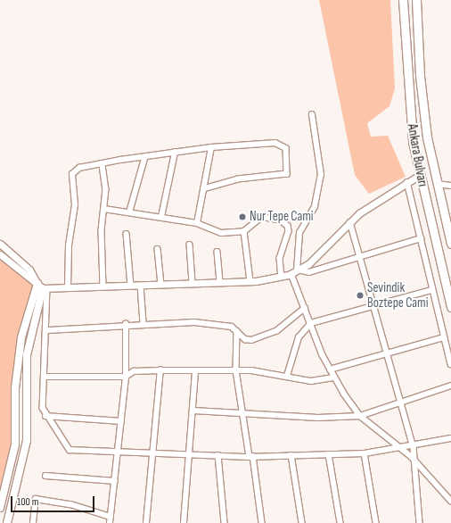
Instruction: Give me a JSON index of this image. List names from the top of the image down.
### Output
{
  "streets": {
    "main road": ["Ankara Bulvarı"]
  },
  "places": ["Nur Tepe Cami", "Sevindik Boztepe Cami"],
  "scale_bar": "100 m"
}
